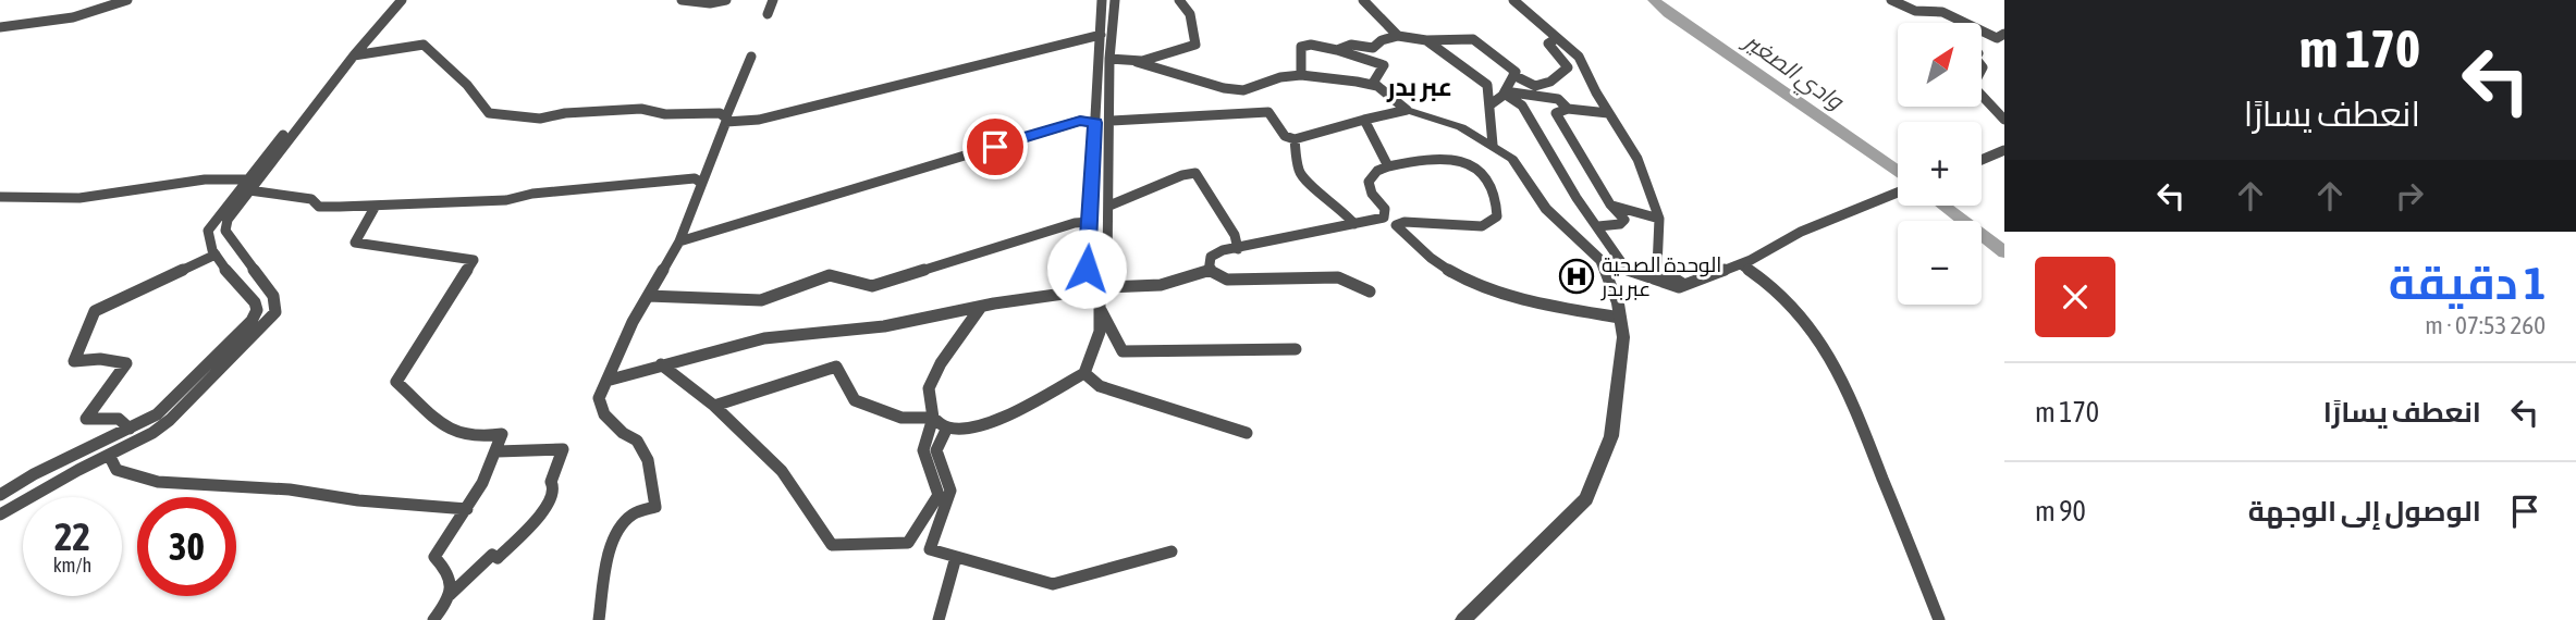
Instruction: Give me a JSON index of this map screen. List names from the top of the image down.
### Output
{
  "districts": ["عبر بدر"],
  "water": ["وادي الصغير"],
  "places": {
    "hospital": ["الوحدة الصحية عبر بدر"]
  },
  "north": "top right",
  "page": {
    "turn": ["170 m", "انعطف يسارًا"],
    "map_buttons": ["+", "−"],
    "heading": ["1 دقيقة", "260 m · 07:53"],
    "list": [
      {
        "name": "انعطف يسارًا",
        "value": "170 m"
      },
      {
        "name": "الوصول إلى الوجهة",
        "value": "90 m"
      }
    ],
    "speed": "22 km/h",
    "limit": "30"
  }
}
